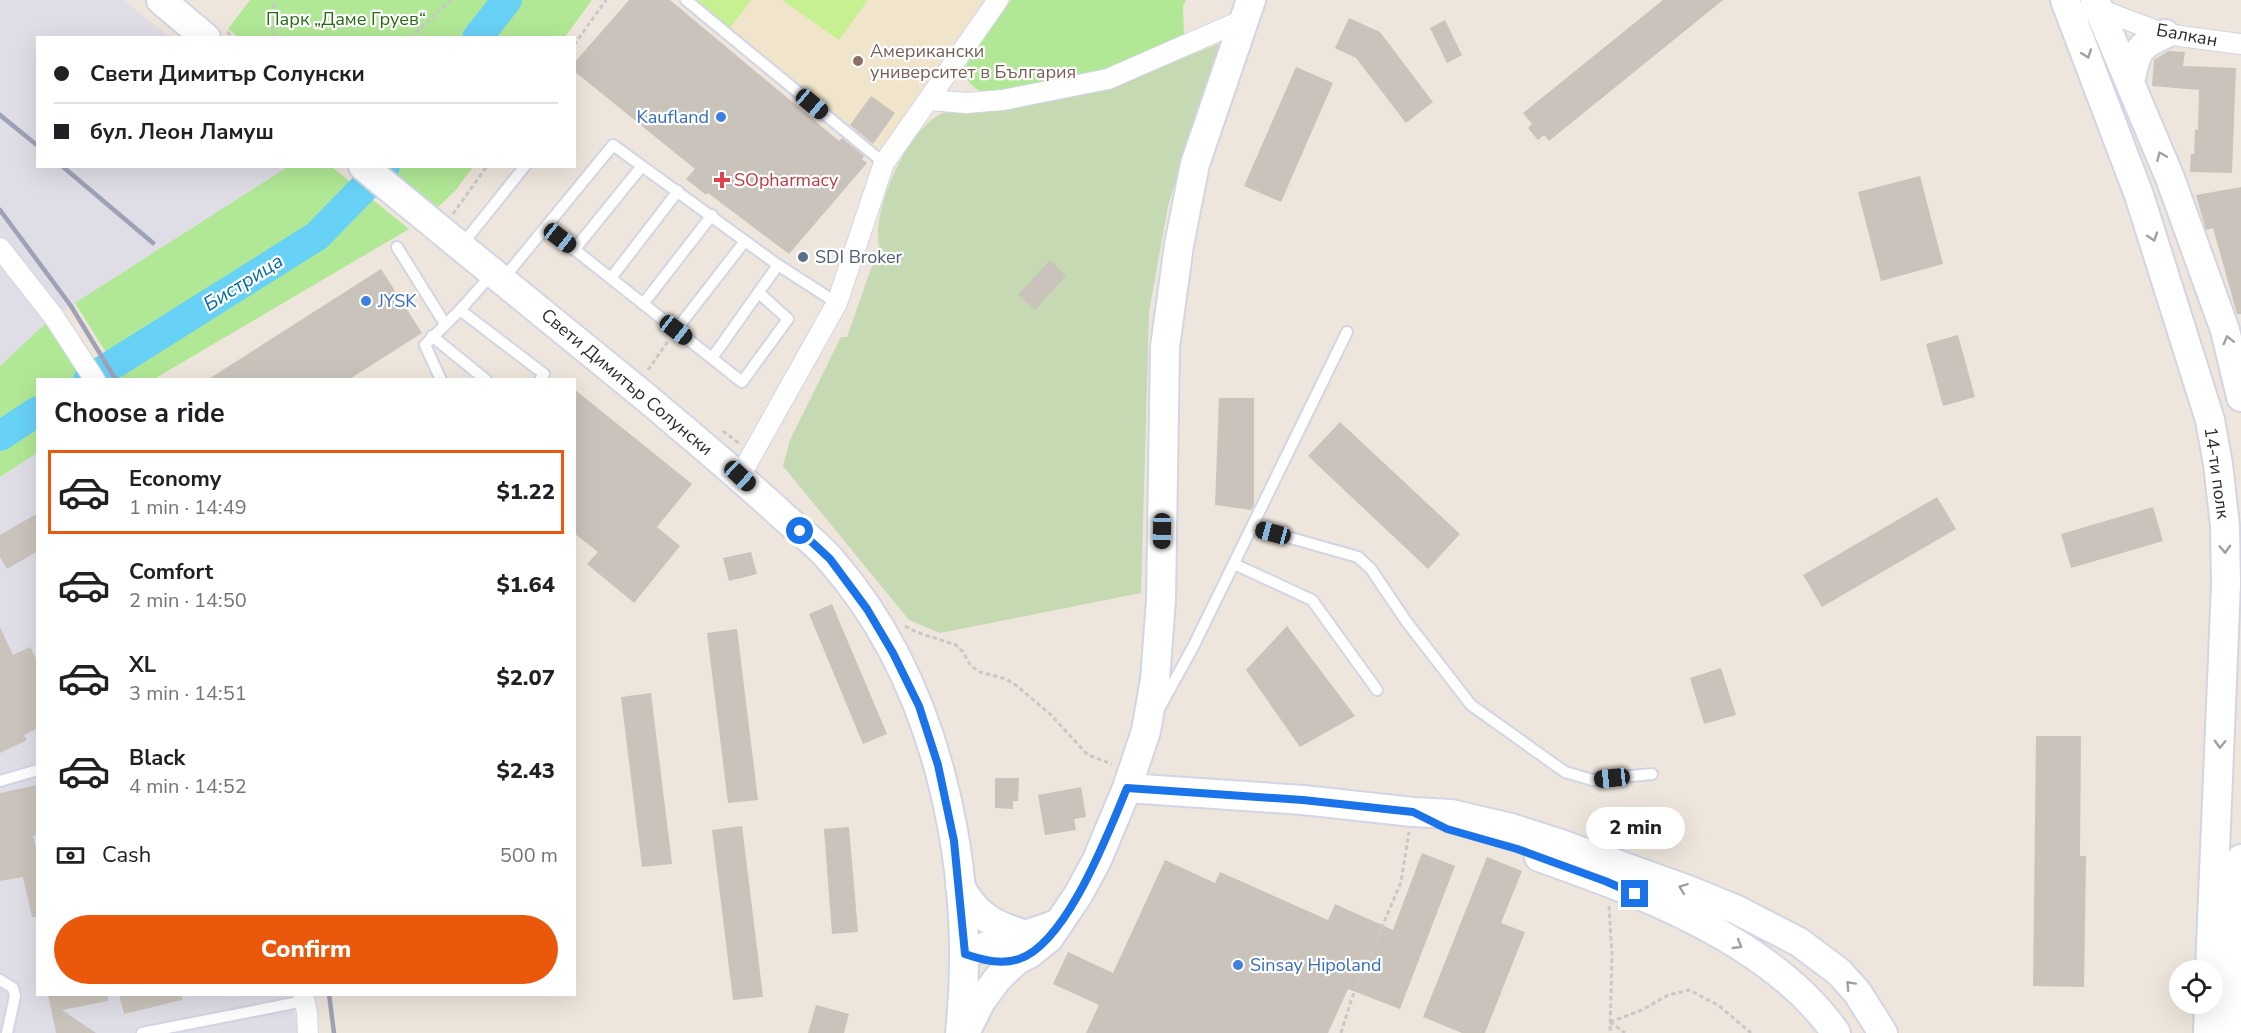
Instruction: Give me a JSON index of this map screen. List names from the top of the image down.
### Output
{
  "streets": {
    "street": ["Балкан", "Свети Димитър Солунски", "14-ти полк"]
  },
  "water": ["Бистрица"],
  "parks": ["Парк „Даме Груев“"],
  "places": {
    "other": [
      "Американски университет в България",
      "Kaufland",
      "SDI Broker",
      "JYSK",
      "Sinsay Hipoland"
    ],
    "health": ["SOpharmacy"]
  },
  "page": {
    "banner": ["Свети Димитър Солунски", "бул. Леон Ламуш"],
    "heading": "Choose a ride",
    "list": [
      {
        "name": "Economy",
        "note": "1 min · 14:49",
        "value": "$1.22"
      },
      {
        "name": "Comfort",
        "note": "2 min · 14:50",
        "value": "$1.64"
      },
      {
        "name": "XL",
        "note": "3 min · 14:51",
        "value": "$2.07"
      },
      {
        "name": "Black",
        "note": "4 min · 14:52",
        "value": "$2.43"
      }
    ],
    "bubble": "2 min",
    "pay": ["Cash", "500 m"],
    "buttons": "Confirm"
  }
}
